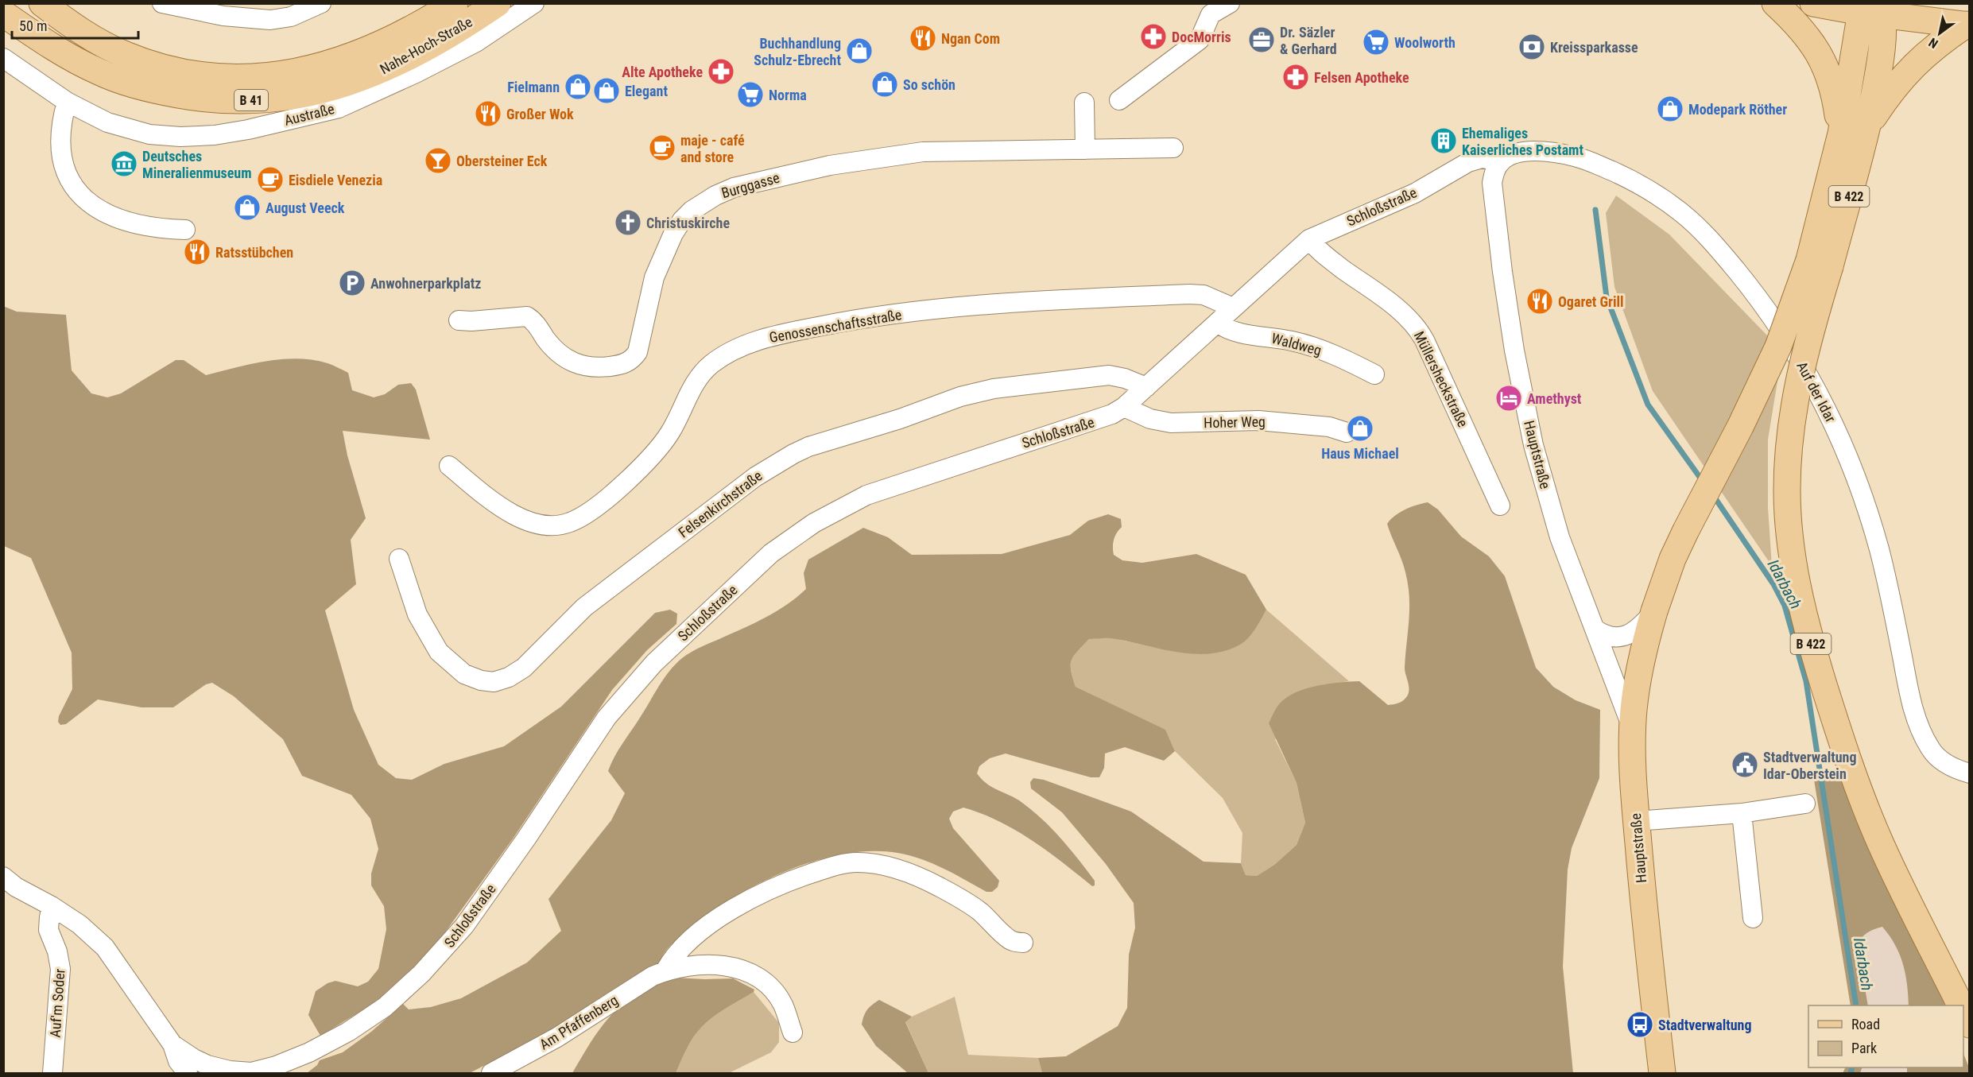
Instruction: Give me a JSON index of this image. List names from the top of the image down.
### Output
{
  "streets": {
    "main road": [
      "Nahe-Hoch-Straße",
      "B 41",
      "B 422",
      "Hauptstraße"
    ],
    "street": [
      "Austraße",
      "Burggasse",
      "Schloßstraße",
      "Genossenschaftsstraße",
      "Waldweg",
      "Müllersheckstraße",
      "Auf der Idar",
      "Hoher Weg",
      "Felsenkirchstraße",
      "Auf'm Soder",
      "Am Pfaffenberg"
    ]
  },
  "crossings": [
    ["B 422", "Hauptstraße"],
    ["Schloßstraße", "Genossenschaftsstraße"],
    ["Schloßstraße", "Waldweg"],
    ["Schloßstraße", "Müllersheckstraße"],
    ["Schloßstraße", "Auf der Idar"],
    ["Schloßstraße", "Hoher Weg"],
    ["Schloßstraße", "Hauptstraße"],
    ["Schloßstraße", "Felsenkirchstraße"],
    ["Schloßstraße", "Auf'm Soder"],
    ["Auf der Idar", "Hauptstraße"]
  ],
  "water": ["Idarbach"],
  "places": {
    "pharmacy": ["DocMorris", "Alte Apotheke", "Felsen Apotheke"],
    "restaurant": [
      "Ngan Com",
      "Großer Wok",
      "Ratsstübchen",
      "Ogaret Grill"
    ],
    "office": ["Dr. Säzler & Gerhard"],
    "supermarket": ["Woolworth", "Norma"],
    "bank": ["Kreissparkasse"],
    "shop": [
      "Buchhandlung Schulz-Ebrecht",
      "So schön",
      "Fielmann",
      "Elegant",
      "Modepark Röther",
      "August Veeck",
      "Haus Michael"
    ],
    "building": ["Ehemaliges Kaiserliches Postamt"],
    "cafe": ["maje - café and store", "Eisdiele Venezia"],
    "bar": ["Obersteiner Eck"],
    "museum": ["Deutsches Mineralienmuseum"],
    "church": ["Christuskirche"],
    "parking": ["Anwohnerparkplatz"],
    "hotel": ["Amethyst"],
    "public building": ["Stadtverwaltung Idar-Oberstein"],
    "bus stop": ["Stadtverwaltung"]
  },
  "legend": ["Road", "Park"],
  "scale_bar": "50 m",
  "north": "bottom left"
}
